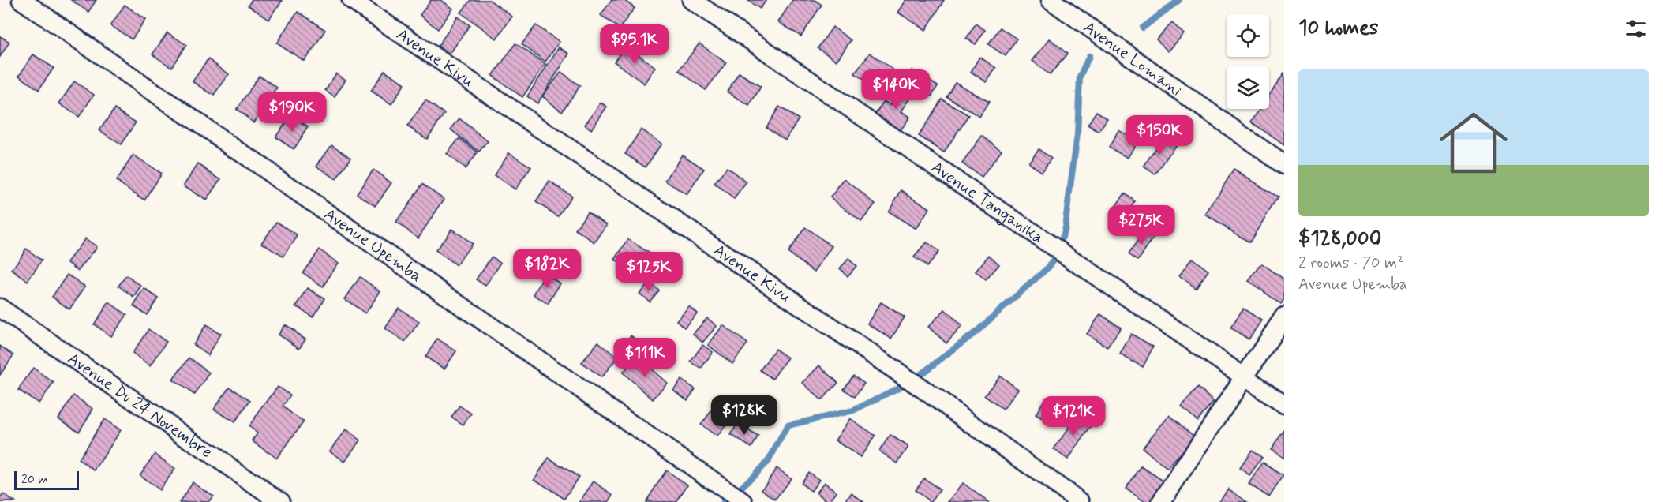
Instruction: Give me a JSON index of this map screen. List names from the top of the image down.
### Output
{
  "streets": {
    "street": [
      "Avenue Kivu",
      "Avenue Lomani",
      "Avenue Tanganika",
      "Avenue Upemba",
      "Avenue Du 24 Novembre"
    ]
  },
  "scale_bar": "20 m",
  "page": {
    "heading": "10 homes",
    "price": [
      "$95.1K",
      "$140K",
      "$190K",
      "$150K",
      "$275K",
      "$182K",
      "$125K",
      "$111K",
      "$128K",
      "$121K"
    ],
    "list": [
      {
        "name": "$128,000",
        "note": "2 rooms · 70 m² · Avenue Upemba"
      }
    ],
    "scale": "20 m"
  }
}
